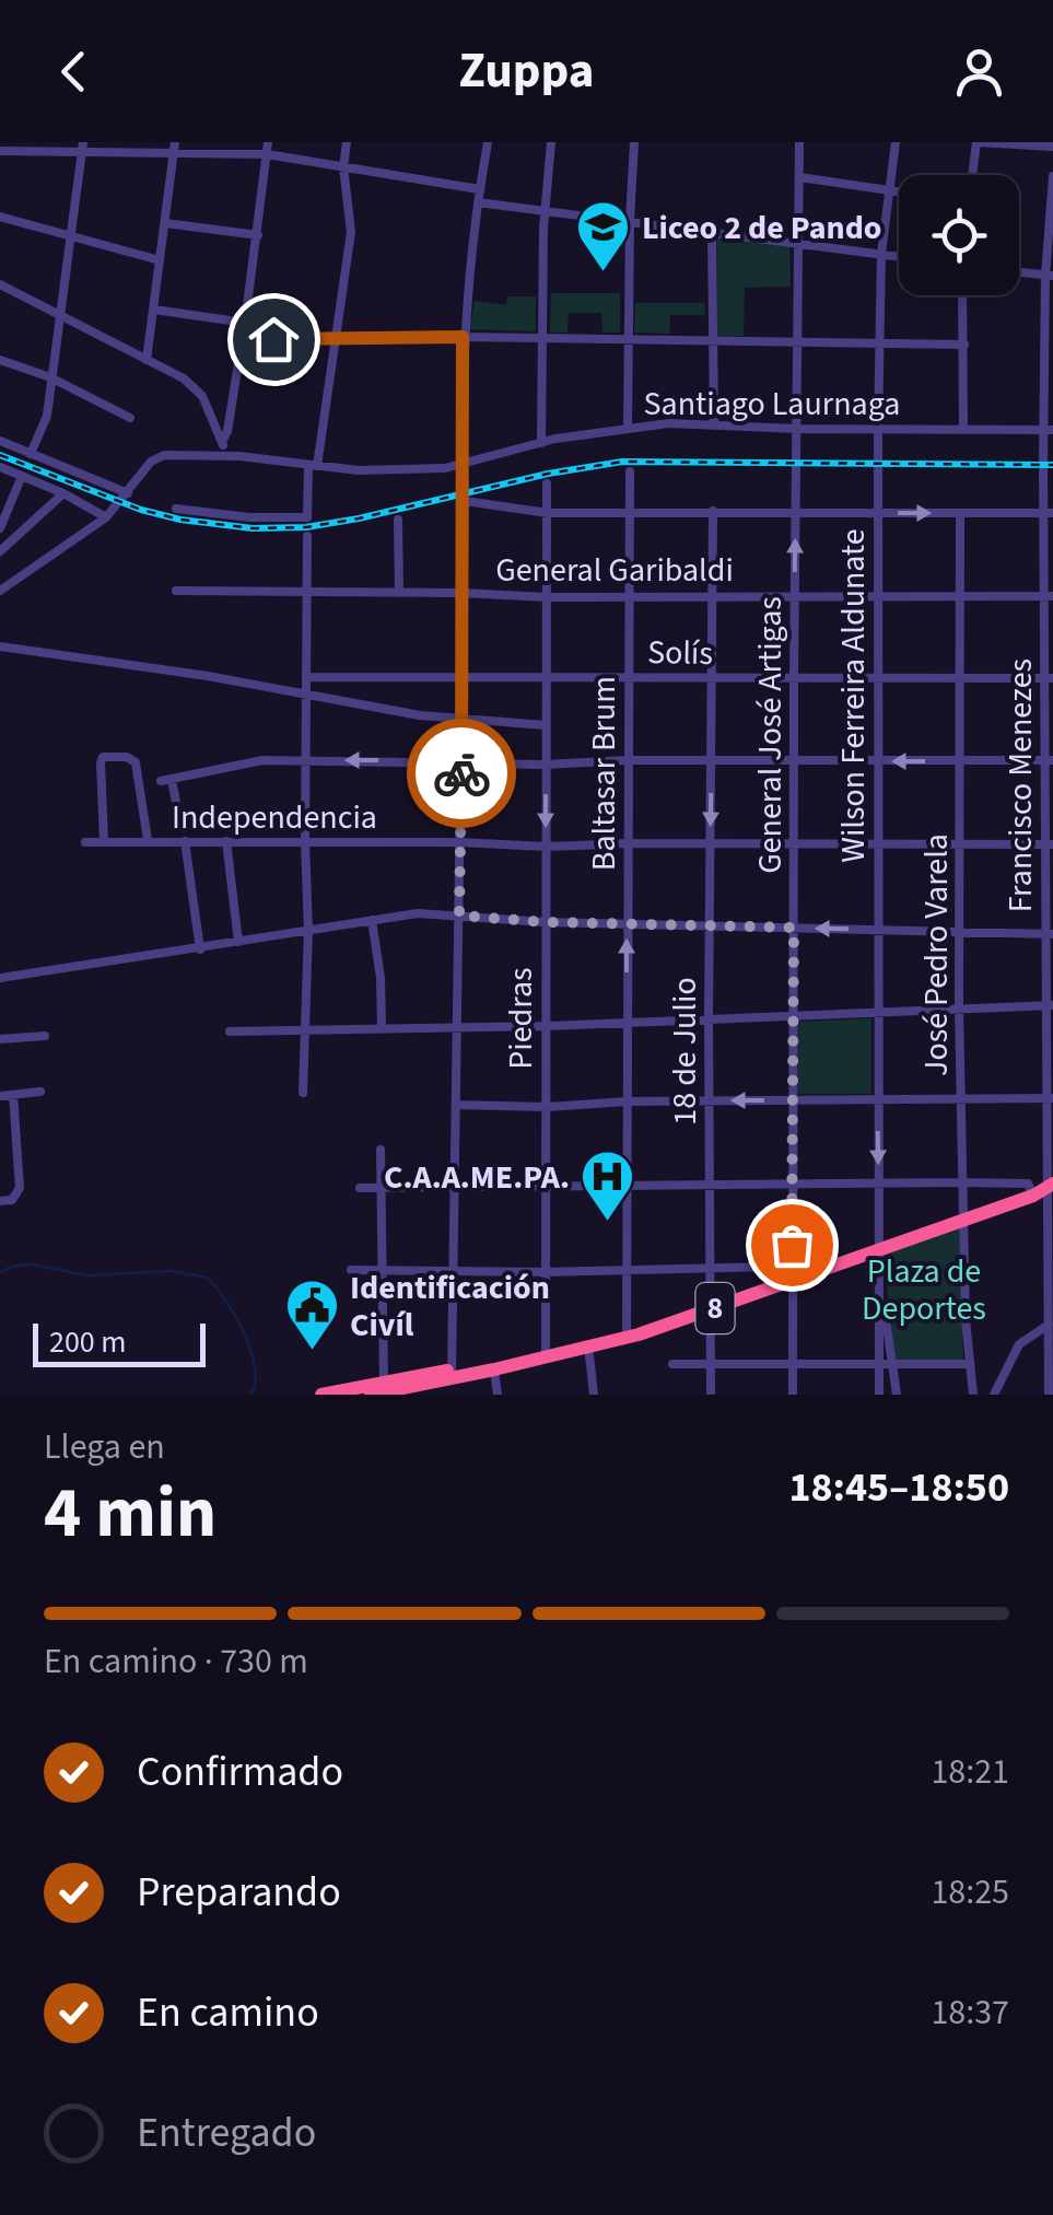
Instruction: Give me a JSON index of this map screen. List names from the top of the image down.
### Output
{
  "streets": {
    "highway": ["8"],
    "street": [
      "Santiago Laurnaga",
      "General Garibaldi",
      "Solís",
      "Wilson Ferreira Aldunate",
      "General José Artigas",
      "Baltasar Brum",
      "Francisco Menezes",
      "Independencia",
      "José Pedro Varela",
      "Piedras",
      "18 de Julio"
    ]
  },
  "crossings": [
    ["Santiago Laurnaga", "Wilson Ferreira Aldunate"],
    ["Santiago Laurnaga", "General José Artigas"],
    ["Santiago Laurnaga", "Francisco Menezes"],
    ["General Garibaldi", "Wilson Ferreira Aldunate"],
    ["General Garibaldi", "General José Artigas"],
    ["General Garibaldi", "Baltasar Brum"],
    ["General Garibaldi", "Francisco Menezes"],
    ["General Garibaldi", "José Pedro Varela"],
    ["General Garibaldi", "Piedras"],
    ["General Garibaldi", "18 de Julio"],
    ["Solís", "Wilson Ferreira Aldunate"],
    ["Solís", "General José Artigas"],
    ["Solís", "Baltasar Brum"],
    ["Solís", "Francisco Menezes"],
    ["Solís", "José Pedro Varela"],
    ["Solís", "Piedras"],
    ["Solís", "18 de Julio"],
    ["Wilson Ferreira Aldunate", "Independencia"],
    ["Wilson Ferreira Aldunate", "8"],
    ["General José Artigas", "Independencia"],
    ["General José Artigas", "8"],
    ["Baltasar Brum", "Independencia"],
    ["Baltasar Brum", "8"],
    ["Francisco Menezes", "Independencia"],
    ["Francisco Menezes", "8"],
    ["Independencia", "José Pedro Varela"],
    ["Independencia", "Piedras"],
    ["Independencia", "18 de Julio"],
    ["José Pedro Varela", "8"],
    ["Piedras", "8"],
    ["18 de Julio", "8"]
  ],
  "parks": ["Plaza de Deportes"],
  "places": {
    "school or university": ["Liceo 2 de Pando"],
    "hospital": ["C.A.A.ME.PA."],
    "public building": ["Identificación Civíl"]
  },
  "scale_bar": "200 m",
  "page": {
    "header": "Zuppa",
    "scale": "200 m",
    "heading": ["4 min", "Llega en", "18:45–18:50"],
    "bar": "En camino · 730 m",
    "list": [
      ["Confirmado", "18:21"],
      ["Preparando", "18:25"],
      ["En camino", "18:37"],
      "Entregado"
    ]
  }
}
